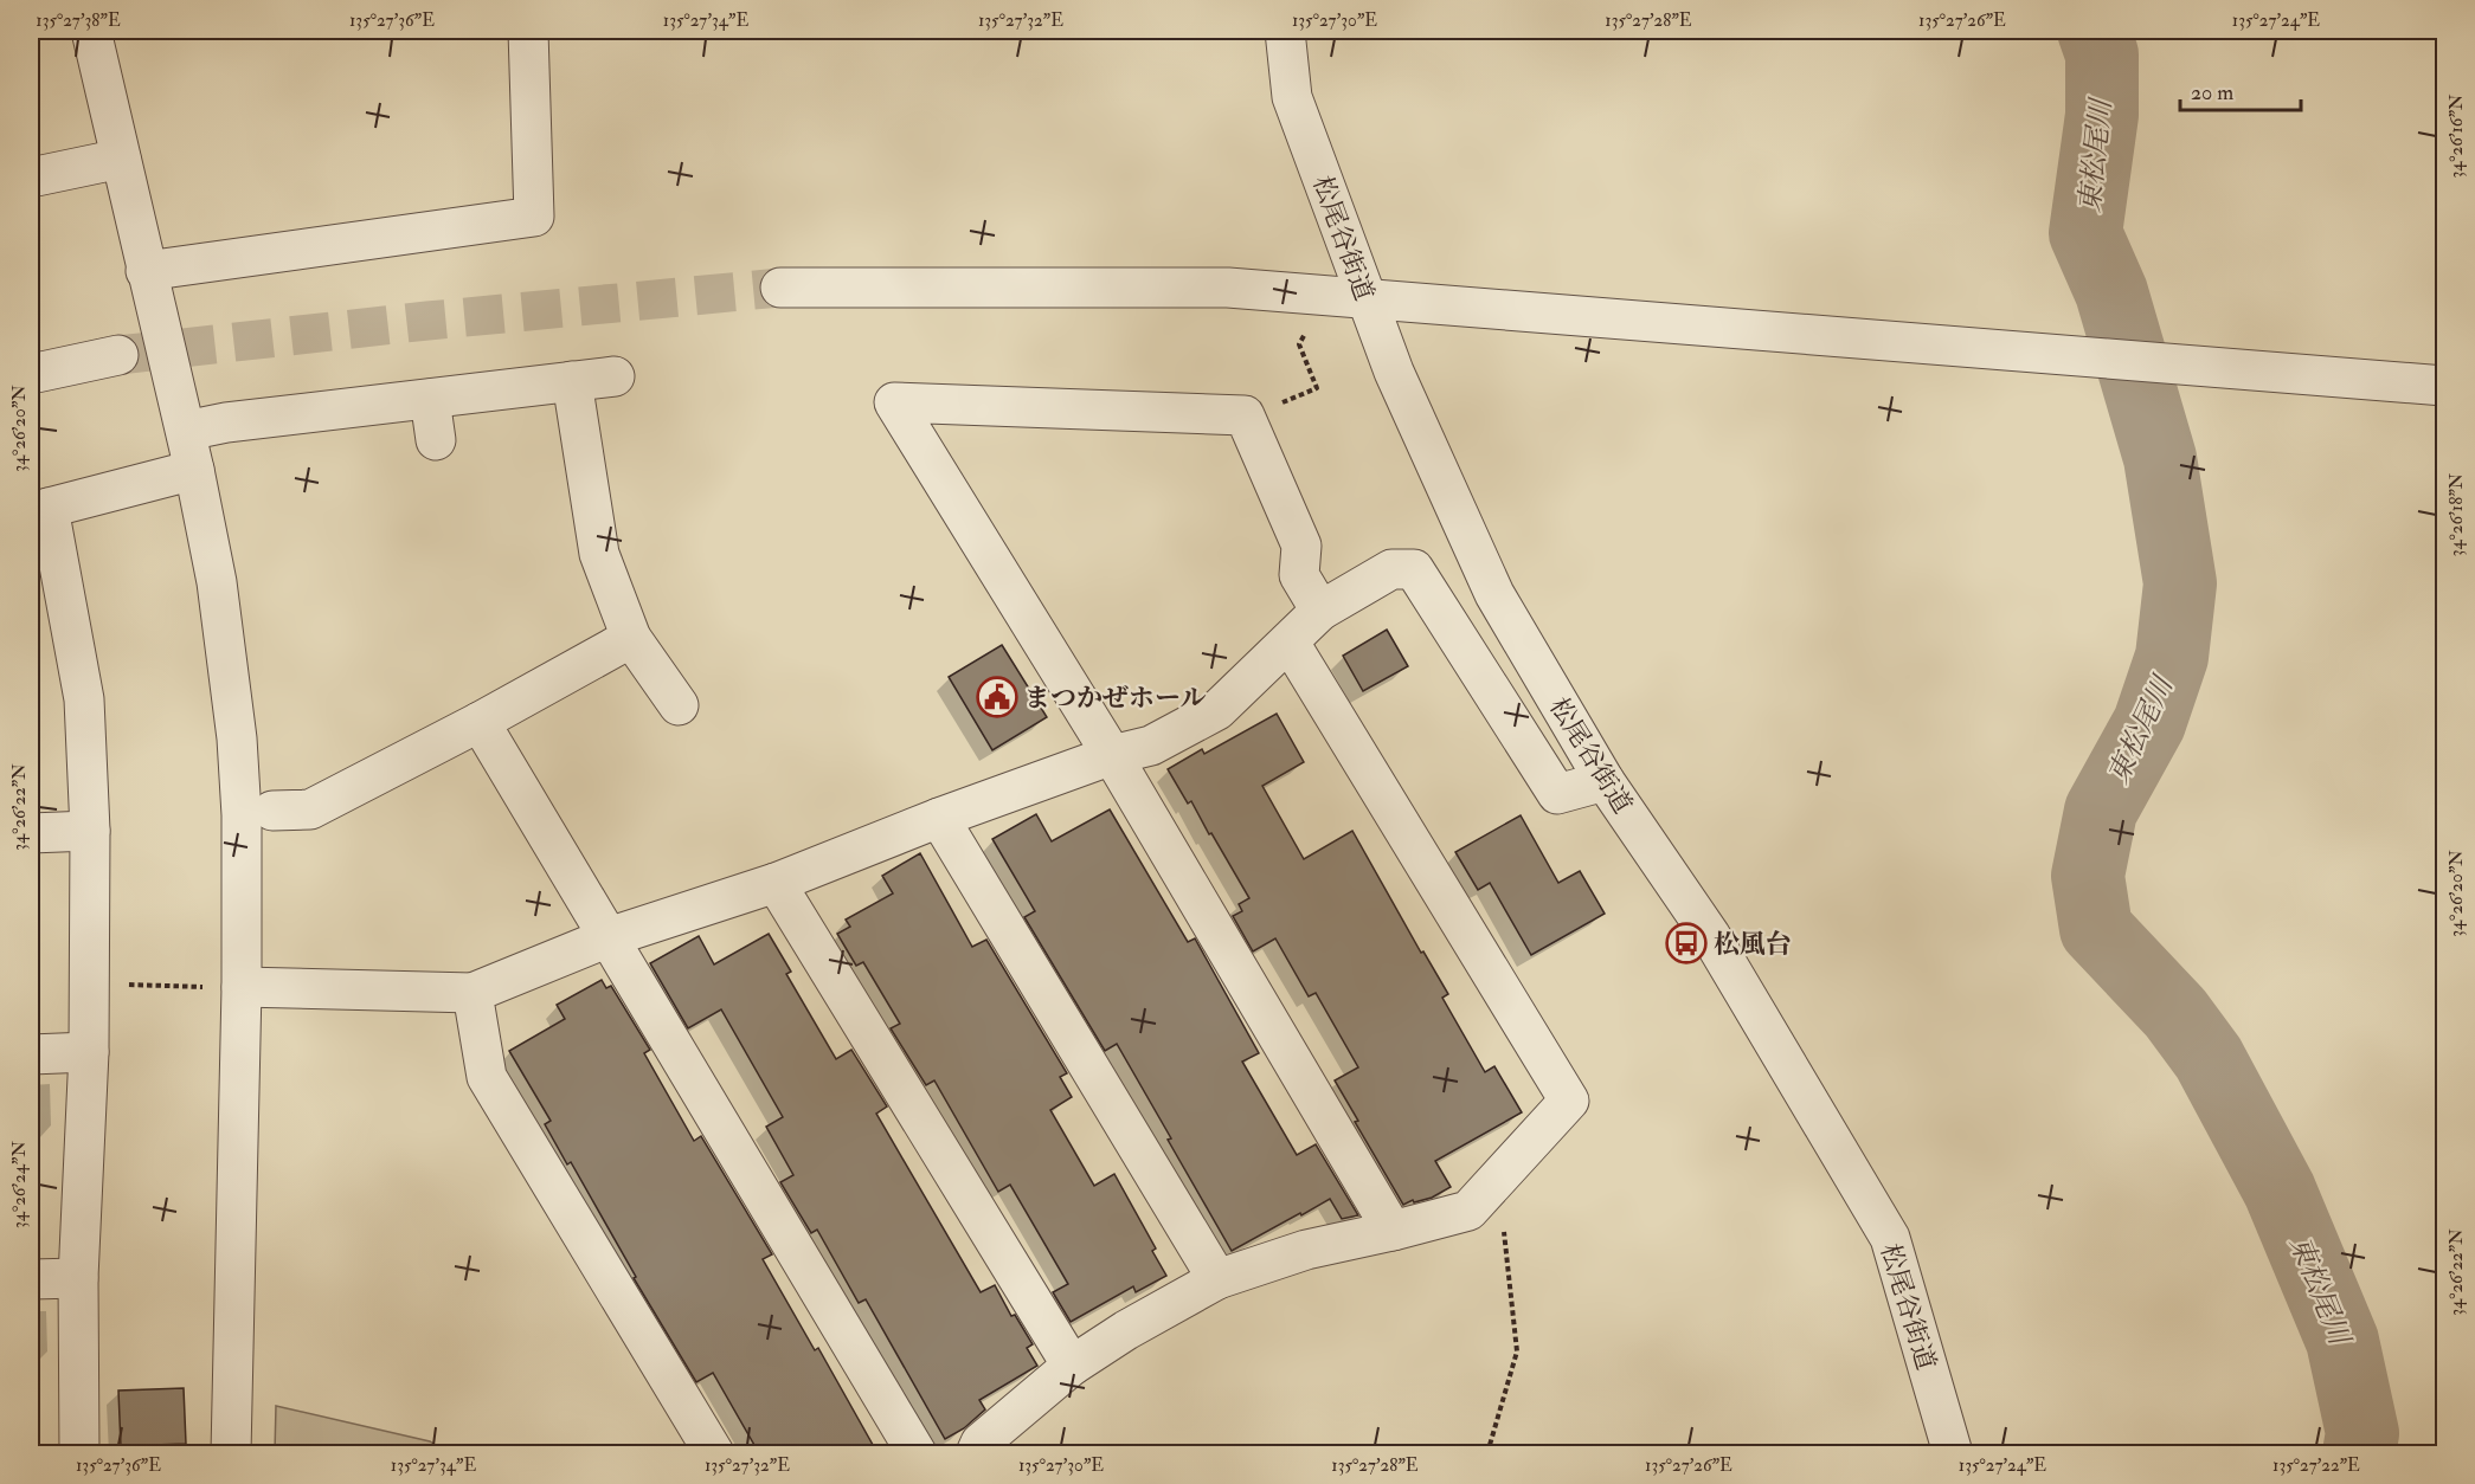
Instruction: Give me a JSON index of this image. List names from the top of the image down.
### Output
{
  "streets": {
    "street": ["松尾谷街道"]
  },
  "water": ["東松尾川"],
  "places": {
    "public building": ["まつかぜホール"],
    "bus stop": ["松風台"]
  },
  "scale_bar": "20 m",
  "coordinates": [
    "135°27'38\"E",
    "135°27'36\"E",
    "135°27'34\"E",
    "135°27'32\"E",
    "135°27'30\"E",
    "135°27'28\"E",
    "135°27'26\"E",
    "135°27'24\"E",
    "34°26'16\"N",
    "34°26'20\"N",
    "34°26'18\"N",
    "34°26'22\"N",
    "34°26'24\"N",
    "135°27'22\"E"
  ]
}
